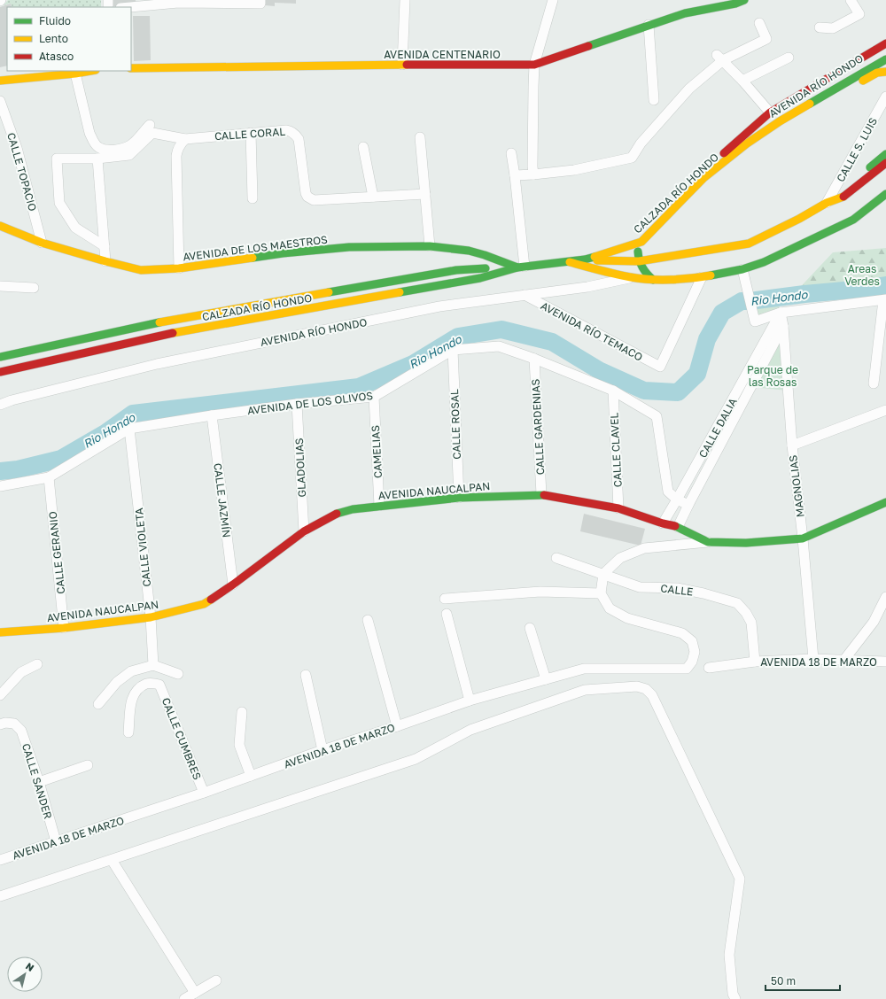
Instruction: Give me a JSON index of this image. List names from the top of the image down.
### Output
{
  "streets": {
    "main road": [
      "AVENIDA CENTENARIO",
      "AVENIDA RÍO HONDO",
      "CALZADA RÍO HONDO",
      "AVENIDA DE LOS MAESTROS",
      "AVENIDA NAUCALPAN"
    ],
    "street": [
      "CALLE CORAL",
      "CALLE S. LUIS",
      "CALLE TOPACIO",
      "AVENIDA RÍO TEMACO",
      "AVENIDA DE LOS OLIVOS",
      "CALLE ROSAL",
      "CALLE GARDENIAS",
      "CALLE DALIA",
      "CALLE CLAVEL",
      "CAMELIAS",
      "GLADOLIAS",
      "MAGNOLIAS",
      "CALLE JAZMÍN",
      "CALLE VIOLETA",
      "CALLE GERANIO",
      "CALLE",
      "AVENIDA 18 DE MARZO",
      "CALLE CUMBRES",
      "CALLE SANDER"
    ]
  },
  "crossings": [
    ["AVENIDA RÍO HONDO", "CALZADA RÍO HONDO"],
    ["AVENIDA RÍO HONDO", "AVENIDA RÍO TEMACO"],
    ["CALLE TOPACIO", "AVENIDA DE LOS MAESTROS"],
    ["CALZADA RÍO HONDO", "AVENIDA DE LOS MAESTROS"],
    ["AVENIDA DE LOS OLIVOS", "CALLE ROSAL"],
    ["AVENIDA DE LOS OLIVOS", "CALLE GARDENIAS"],
    ["AVENIDA DE LOS OLIVOS", "CALLE DALIA"],
    ["AVENIDA DE LOS OLIVOS", "CALLE CLAVEL"],
    ["AVENIDA DE LOS OLIVOS", "CAMELIAS"],
    ["AVENIDA DE LOS OLIVOS", "GLADOLIAS"],
    ["AVENIDA DE LOS OLIVOS", "CALLE JAZMÍN"],
    ["AVENIDA DE LOS OLIVOS", "CALLE VIOLETA"],
    ["AVENIDA DE LOS OLIVOS", "CALLE GERANIO"],
    ["CALLE ROSAL", "AVENIDA NAUCALPAN"],
    ["CALLE GARDENIAS", "AVENIDA NAUCALPAN"],
    ["CALLE DALIA", "MAGNOLIAS"],
    ["CALLE DALIA", "AVENIDA NAUCALPAN"],
    ["CALLE CLAVEL", "AVENIDA NAUCALPAN"],
    ["CAMELIAS", "AVENIDA NAUCALPAN"],
    ["GLADOLIAS", "AVENIDA NAUCALPAN"],
    ["MAGNOLIAS", "AVENIDA NAUCALPAN"],
    ["MAGNOLIAS", "AVENIDA 18 DE MARZO"],
    ["AVENIDA NAUCALPAN", "CALLE JAZMÍN"],
    ["AVENIDA NAUCALPAN", "CALLE VIOLETA"],
    ["AVENIDA NAUCALPAN", "CALLE GERANIO"],
    ["CALLE", "AVENIDA 18 DE MARZO"],
    ["AVENIDA 18 DE MARZO", "CALLE CUMBRES"],
    ["AVENIDA 18 DE MARZO", "CALLE SANDER"]
  ],
  "water": ["Rio Hondo"],
  "parks": ["Areas Verdes", "Parque de las Rosas"],
  "legend": ["Fluido", "Lento", "Atasco"],
  "scale_bar": "50 m",
  "north": "top right"
}
